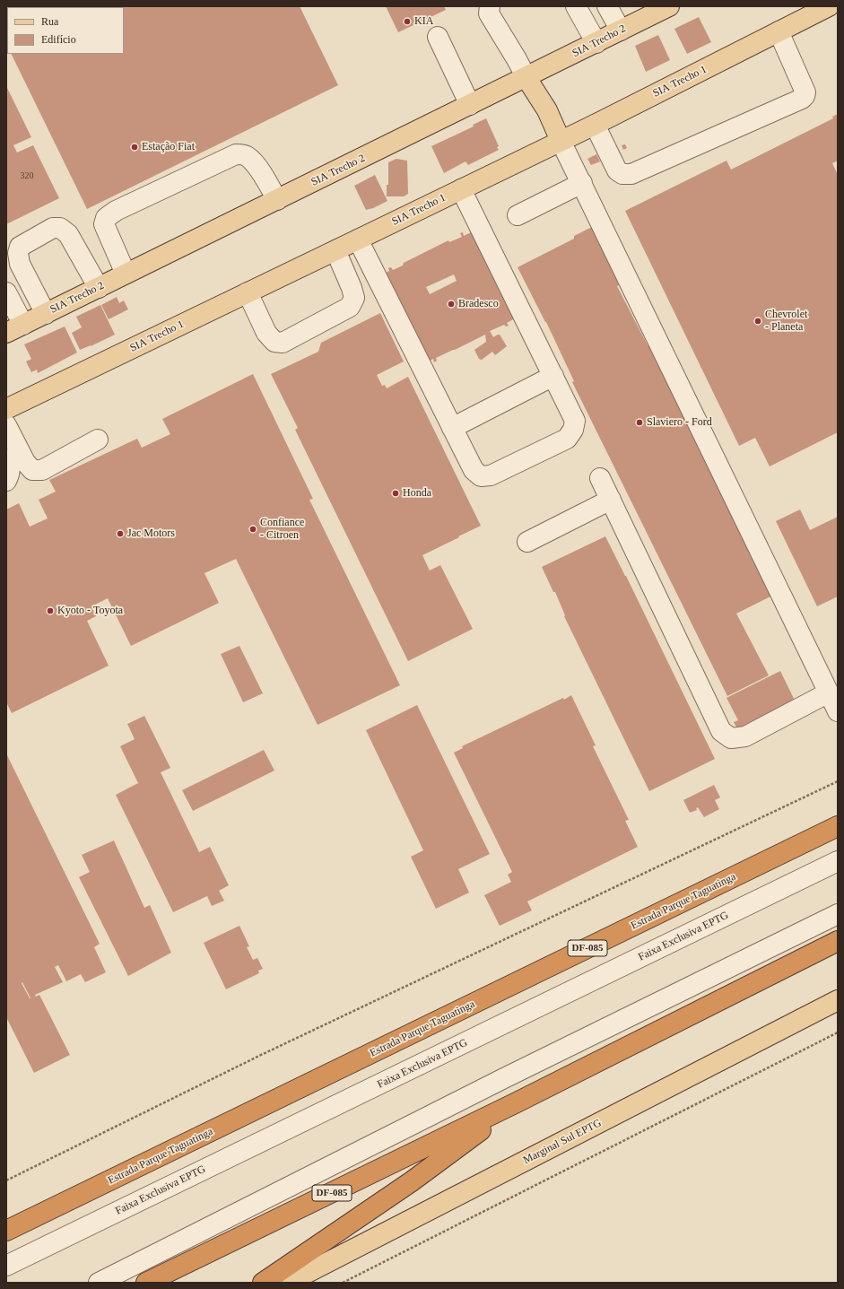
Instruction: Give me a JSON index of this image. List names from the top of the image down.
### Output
{
  "streets": {
    "highway": ["Estrada Parque Taguatinga", "DF-085"],
    "main road": ["SIA Trecho 2", "SIA Trecho 1", "Marginal Sul EPTG"],
    "lane": ["Faixa Exclusiva EPTG"]
  },
  "places": [
    "KIA",
    "Estação Fiat",
    "Bradesco",
    "Chevrolet - Planeta",
    "Slaviero - Ford",
    "Honda",
    "Confiance - Citroen",
    "Jac Motors",
    "Kyoto - Toyota"
  ],
  "house_numbers": ["320"],
  "legend": ["Rua", "Edifício"]
}
